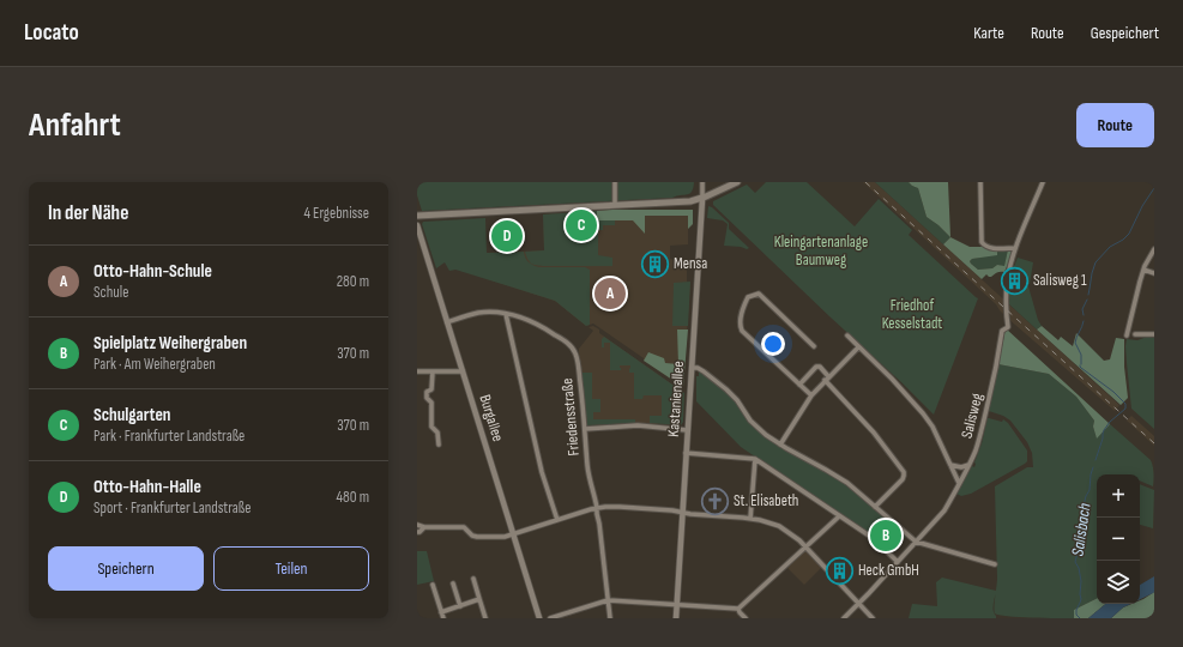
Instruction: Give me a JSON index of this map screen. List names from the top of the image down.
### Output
{
  "streets": {
    "street": [
      "Kastanienallee",
      "Salisweg",
      "Friedensstraße",
      "Burgallee"
    ]
  },
  "crossings": [
    ["Friedensstraße", "Burgallee"]
  ],
  "water": ["Salisbach"],
  "parks": ["Kleingartenanlage Baumweg", "Friedhof Kesselstadt"],
  "places": {
    "building": ["Mensa", "Salisweg 1", "Heck GmbH"],
    "church": ["St. Elisabeth"]
  },
  "page": {
    "header": "Locato",
    "nav": ["Karte", "Route", "Gespeichert"],
    "buttons": [
      "Route",
      ["Speichern", "Teilen"]
    ],
    "title": "Anfahrt",
    "heading": ["In der Nähe", "4 Ergebnisse"],
    "pins": [
      "C",
      "D",
      "A",
      "B"
    ],
    "list": [
      {
        "mark": "A",
        "name": "Otto-Hahn-Schule",
        "note": "Schule",
        "value": "280 m"
      },
      {
        "mark": "B",
        "name": "Spielplatz Weihergraben",
        "note": "Park · Am Weihergraben",
        "value": "370 m"
      },
      {
        "mark": "C",
        "name": "Schulgarten",
        "note": "Park · Frankfurter Landstraße",
        "value": "370 m"
      },
      {
        "mark": "D",
        "name": "Otto-Hahn-Halle",
        "note": "Sport · Frankfurter Landstraße",
        "value": "480 m"
      }
    ],
    "map_buttons": ["+", "−"]
  }
}
